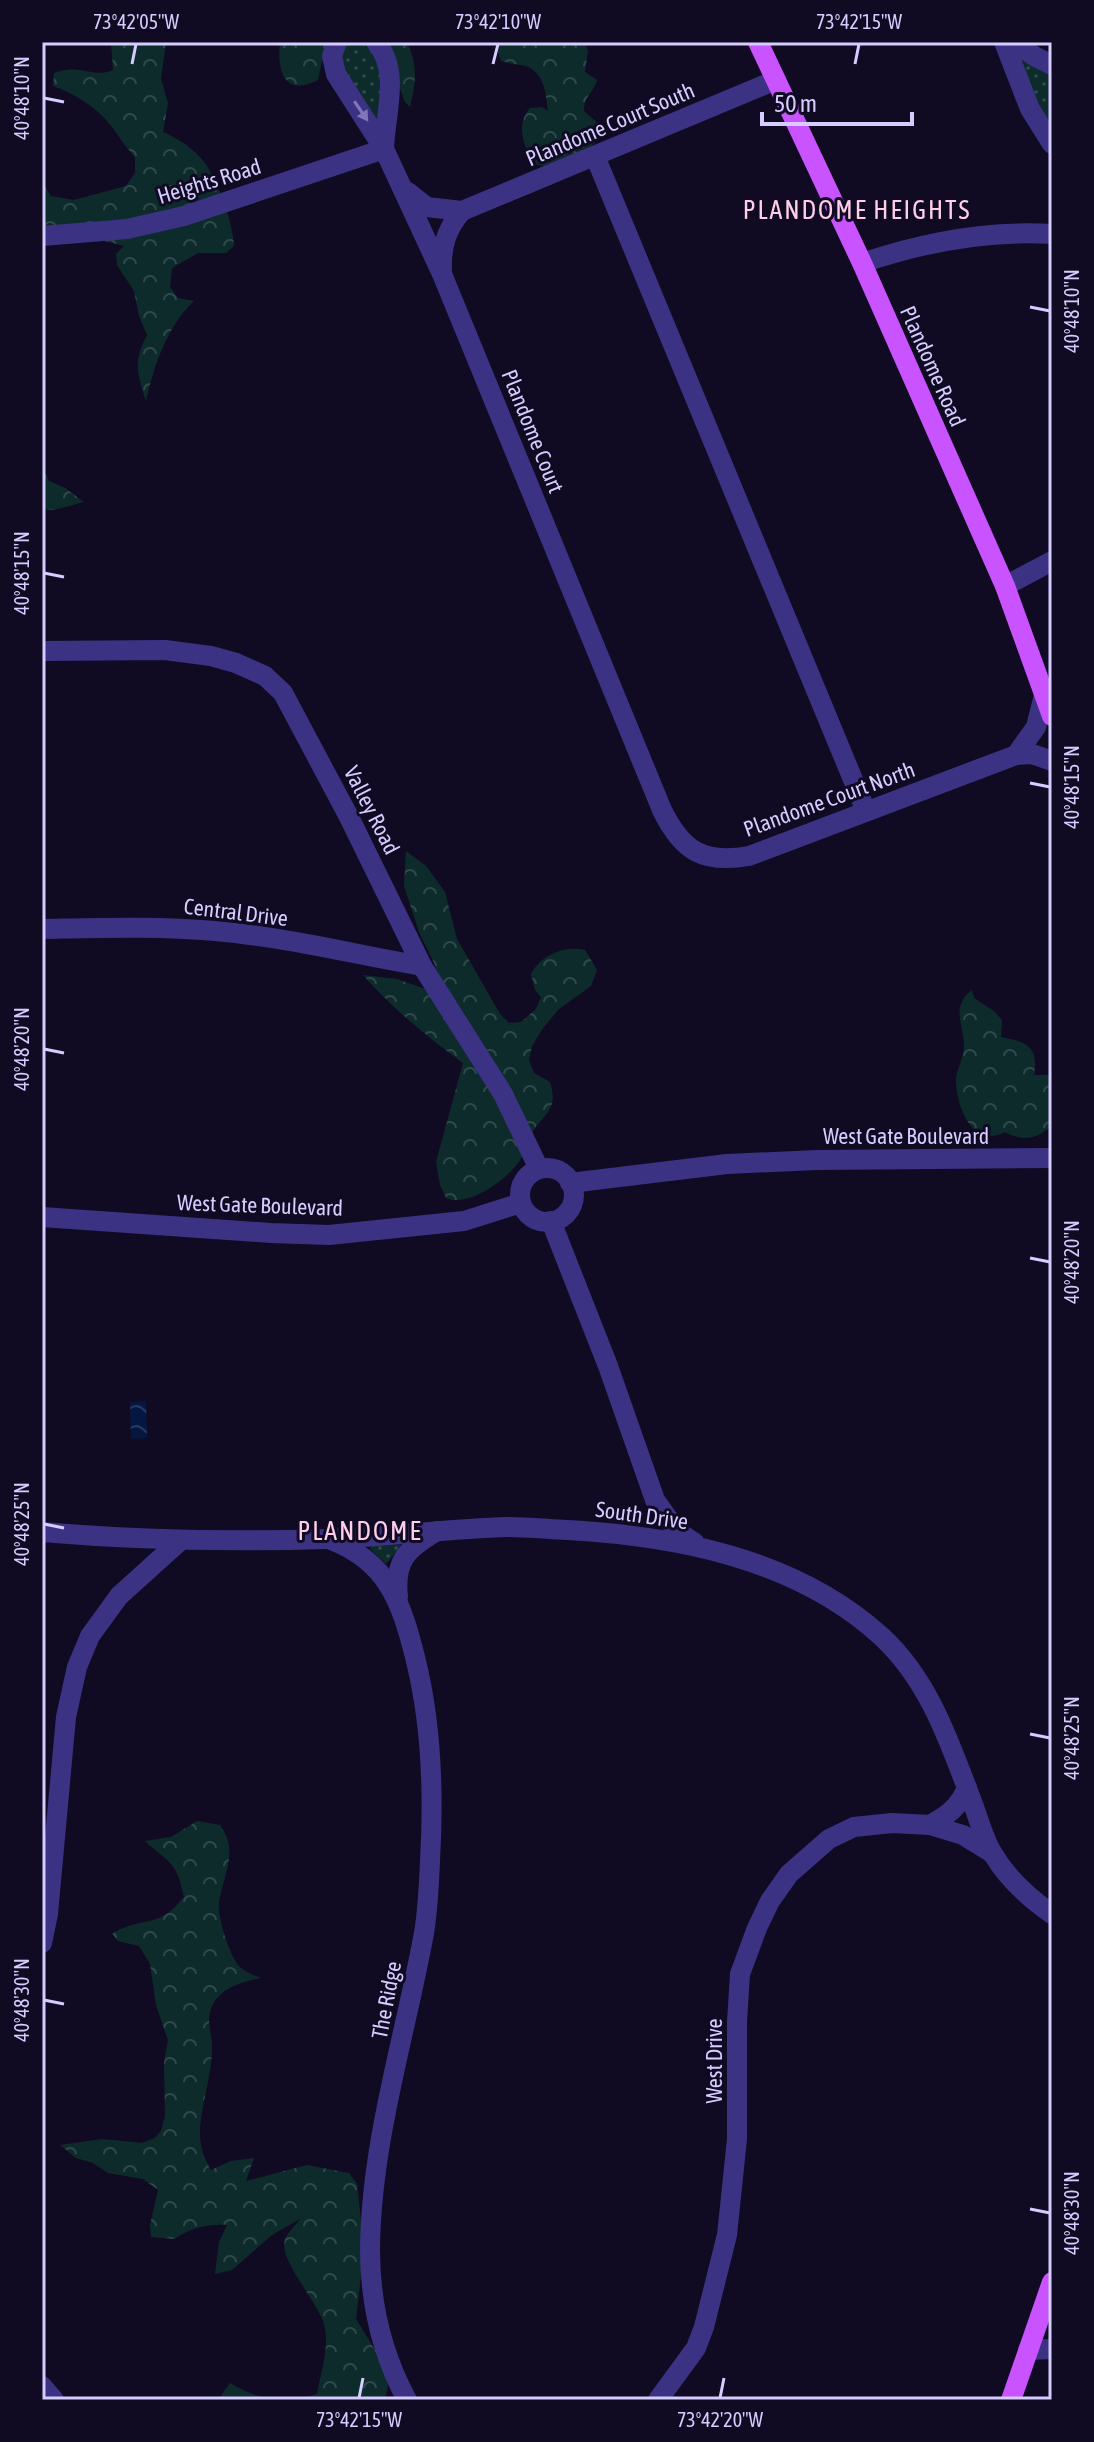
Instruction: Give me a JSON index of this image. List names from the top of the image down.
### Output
{
  "streets": {
    "main road": ["Plandome Road"],
    "street": [
      "Plandome Court South",
      "Heights Road",
      "Plandome Court",
      "Plandome Court North",
      "Valley Road",
      "Central Drive",
      "West Gate Boulevard",
      "South Drive",
      "The Ridge",
      "West Drive"
    ]
  },
  "crossings": [
    ["Plandome Court South", "Plandome Road"],
    ["Heights Road", "Plandome Court"],
    ["Plandome Court", "Plandome Court North"],
    ["Valley Road", "Central Drive"],
    ["Valley Road", "West Gate Boulevard"],
    ["South Drive", "The Ridge"],
    ["South Drive", "West Drive"]
  ],
  "districts": ["PLANDOME HEIGHTS", "PLANDOME"],
  "scale_bar": "50 m",
  "coordinates": [
    "73°42'05\"W",
    "73°42'10\"W",
    "73°42'15\"W",
    "40°48'10\"N",
    "40°48'15\"N",
    "40°48'20\"N",
    "40°48'25\"N",
    "40°48'30\"N",
    "73°42'20\"W"
  ]
}
